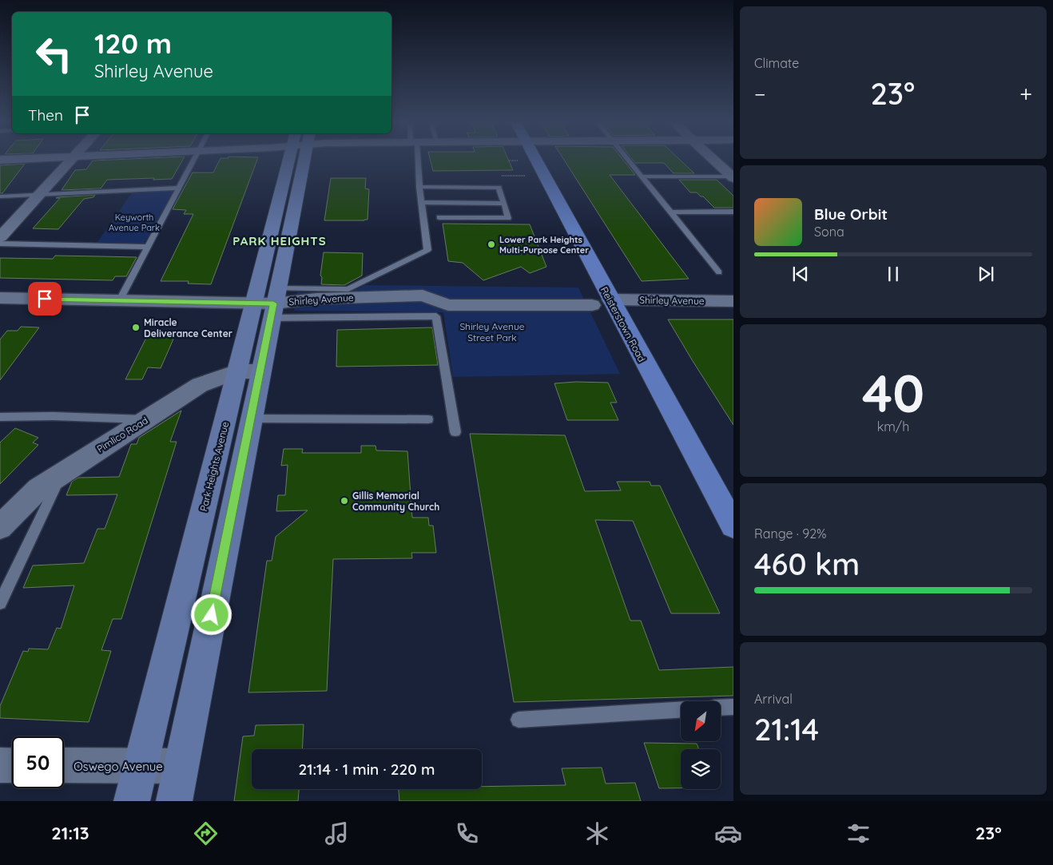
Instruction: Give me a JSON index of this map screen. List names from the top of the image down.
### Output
{
  "streets": {
    "main road": ["Reisterstown Road", "Park Heights Avenue"],
    "street": ["Shirley Avenue", "Pimlico Road", "Oswego Avenue"]
  },
  "crossings": [
    ["Shirley Avenue", "Reisterstown Road"],
    ["Shirley Avenue", "Park Heights Avenue"],
    ["Pimlico Road", "Park Heights Avenue"],
    ["Park Heights Avenue", "Oswego Avenue"]
  ],
  "districts": ["PARK HEIGHTS"],
  "parks": ["Keyworth Avenue Park", "Shirley Avenue Street Park"],
  "places": ["Lower Park Heights Multi-Purpose Center", "Miracle Deliverance Center", "Gillis Memorial Community Church"],
  "north": "bottom left",
  "page": {
    "tile": [
      "Climate",
      ["40", "km/h"],
      ["Range · 92%", "460 km"],
      ["Arrival", "21:14"]
    ],
    "turn": ["120 m", "Shirley Avenue"],
    "heat": ["−", "23°", "+"],
    "then": "Then",
    "song": ["Blue Orbit", "Sona"],
    "limit": "50",
    "trip": "21:14 · 1 min · 220 m",
    "tabs": ["21:13", "23°"]
  }
}
